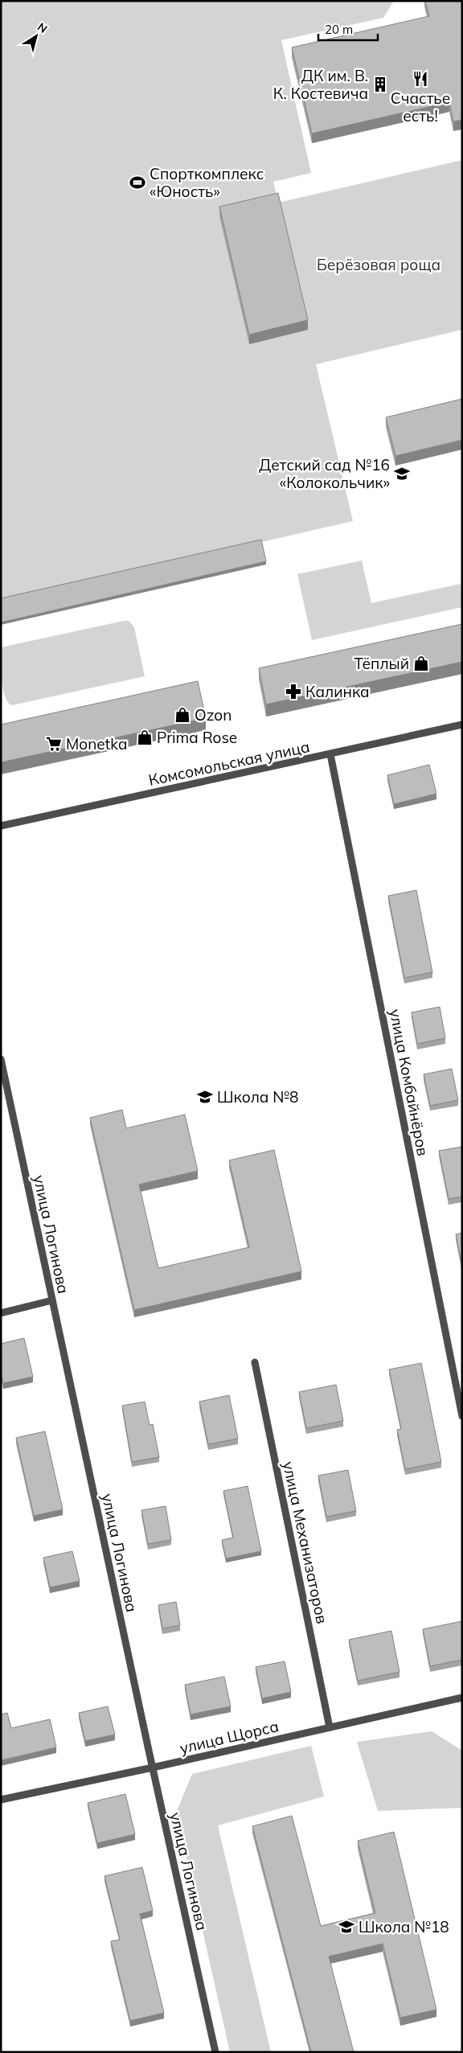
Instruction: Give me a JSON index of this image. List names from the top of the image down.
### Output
{
  "streets": {
    "street": [
      "Комсомольская улица",
      "улица Комбайнёров",
      "улица Логинова",
      "улица Механизаторов",
      "улица Щорса"
    ]
  },
  "crossings": [
    ["Комсомольская улица", "улица Комбайнёров"],
    ["улица Логинова", "улица Щорса"],
    ["улица Механизаторов", "улица Щорса"]
  ],
  "parks": ["Берёзовая роща"],
  "places": {
    "restaurant": ["Счастье есть!"],
    "building": ["ДК им. В. К. Костевича"],
    "sports": ["Спорткомплекс «Юность»"],
    "school or university": ["Детский сад №16 «Колокольчик»", "Школа №8", "Школа №18"],
    "shop": ["Тёплый", "Ozon", "Prima Rose"],
    "pharmacy": ["Калинка"],
    "supermarket": ["Monetka"]
  },
  "scale_bar": "20 m",
  "north": "top right"
}
